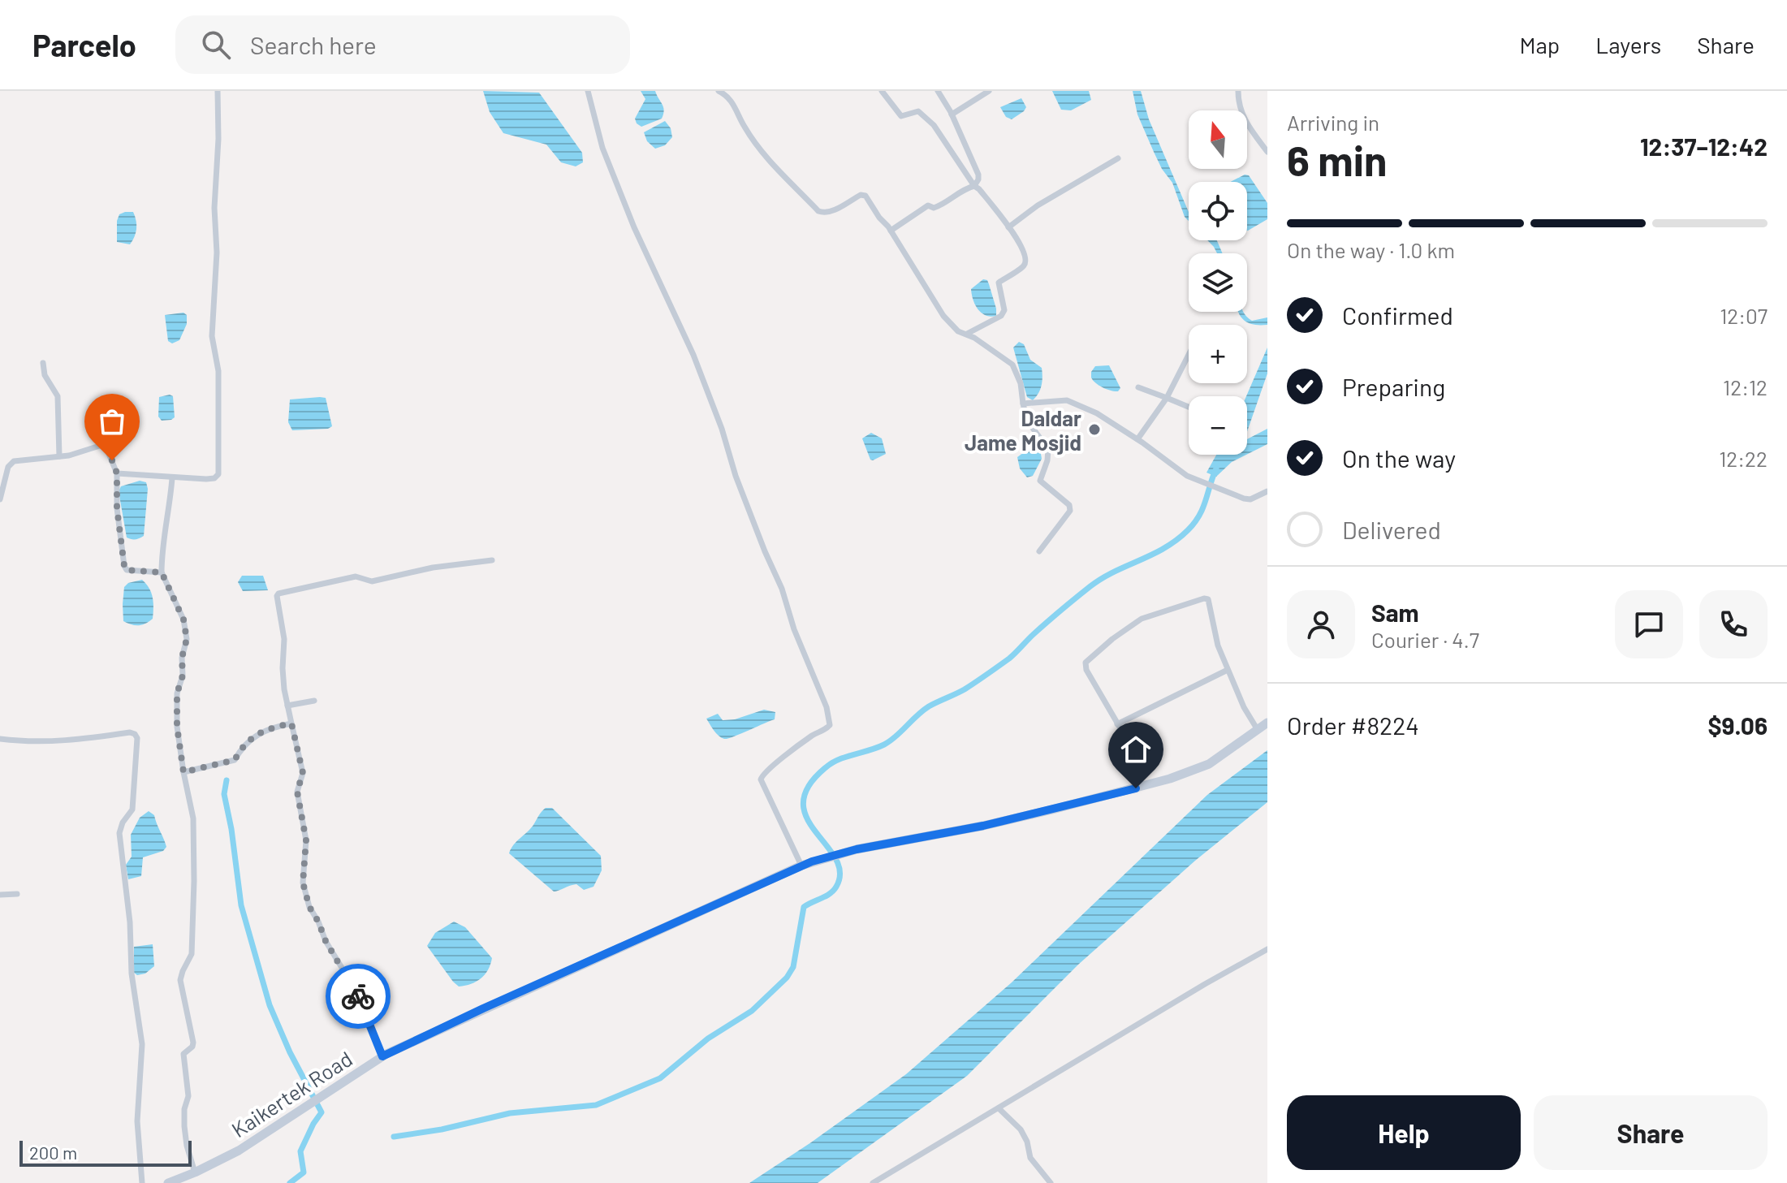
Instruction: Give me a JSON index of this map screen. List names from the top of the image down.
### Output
{
  "streets": {
    "main road": ["Kaikertek Road"]
  },
  "places": ["Daldar Jame Mosjid"],
  "scale_bar": "200 m",
  "north": "top",
  "page": {
    "header": "Parcelo",
    "search": "Search here",
    "nav": ["Map", "Layers", "Share"],
    "heading": ["6 min", "Arriving in", "12:37–12:42"],
    "panel": [
      "Sam",
      "Courier · 4.7",
      "Order #8224",
      "$9.06"
    ],
    "map_buttons": ["+", "−"],
    "bar": "On the way · 1.0 km",
    "list": [
      ["Confirmed", "12:07"],
      ["Preparing", "12:12"],
      ["On the way", "12:22"],
      "Delivered"
    ],
    "buttons": ["Help", "Share"],
    "scale": "200 m"
  }
}
